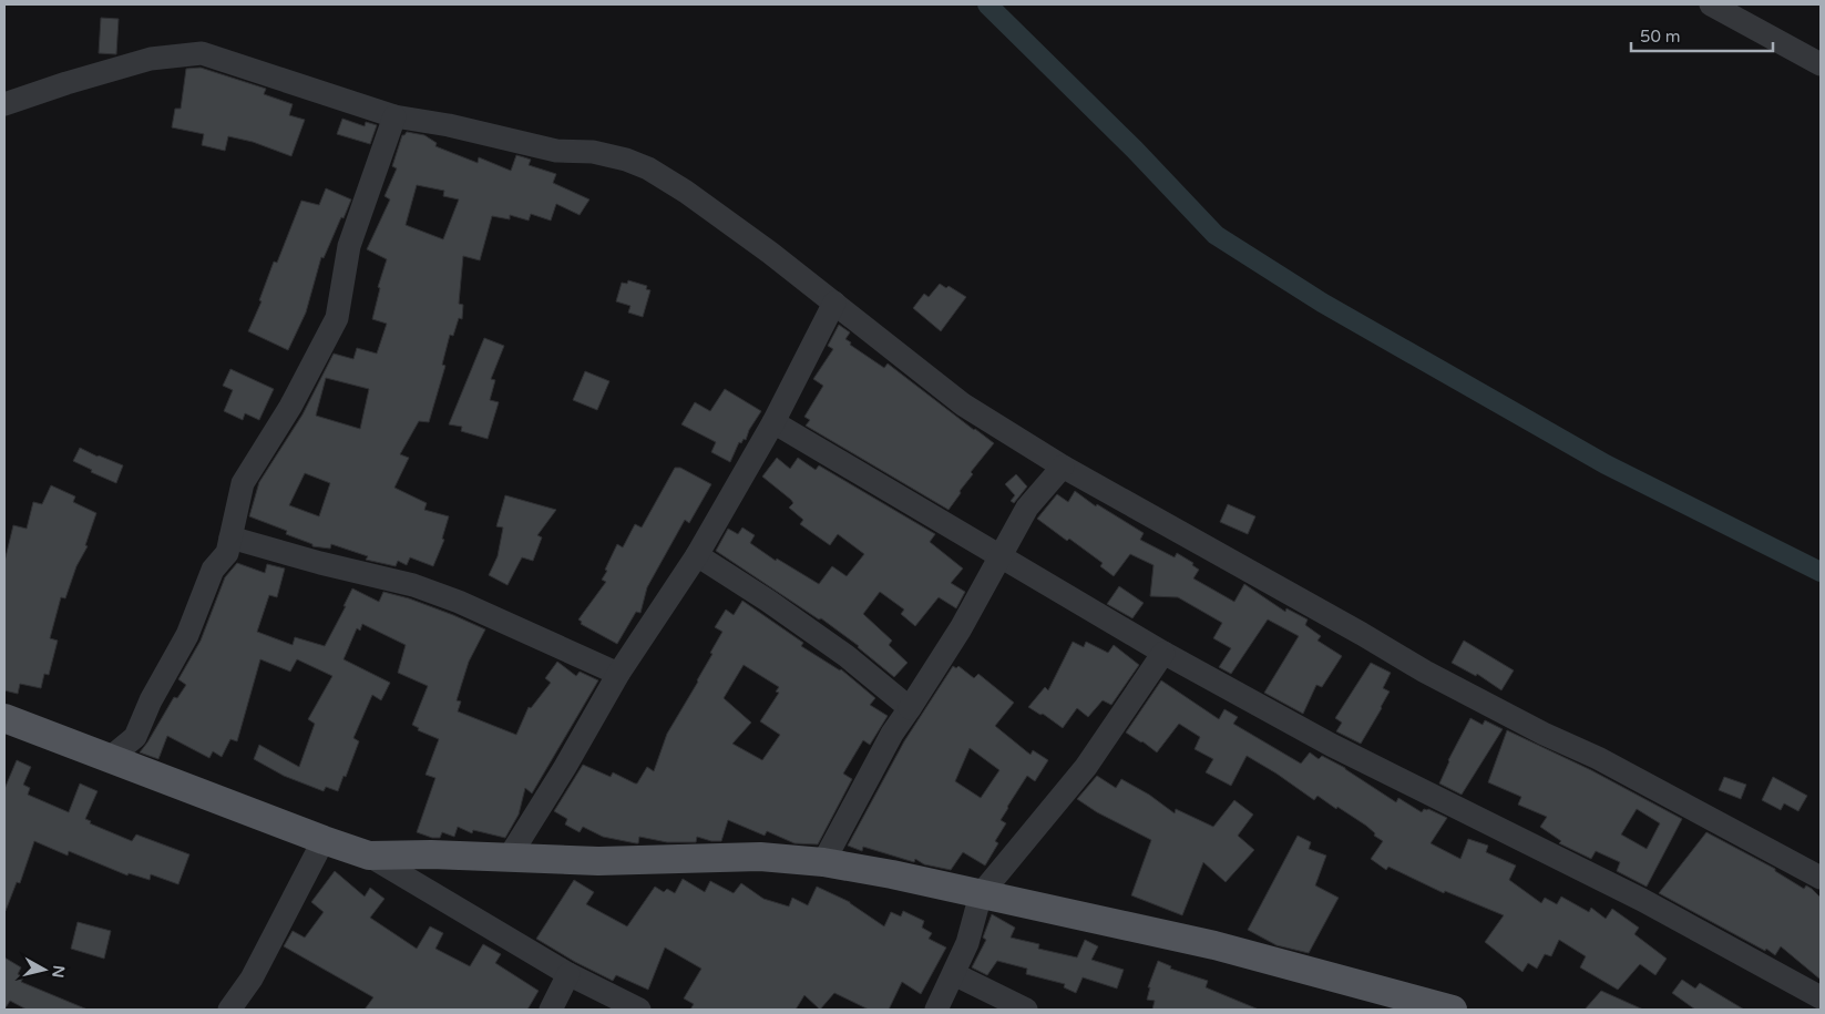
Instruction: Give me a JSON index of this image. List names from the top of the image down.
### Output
{
  "scale_bar": "50 m",
  "north": "right"
}
